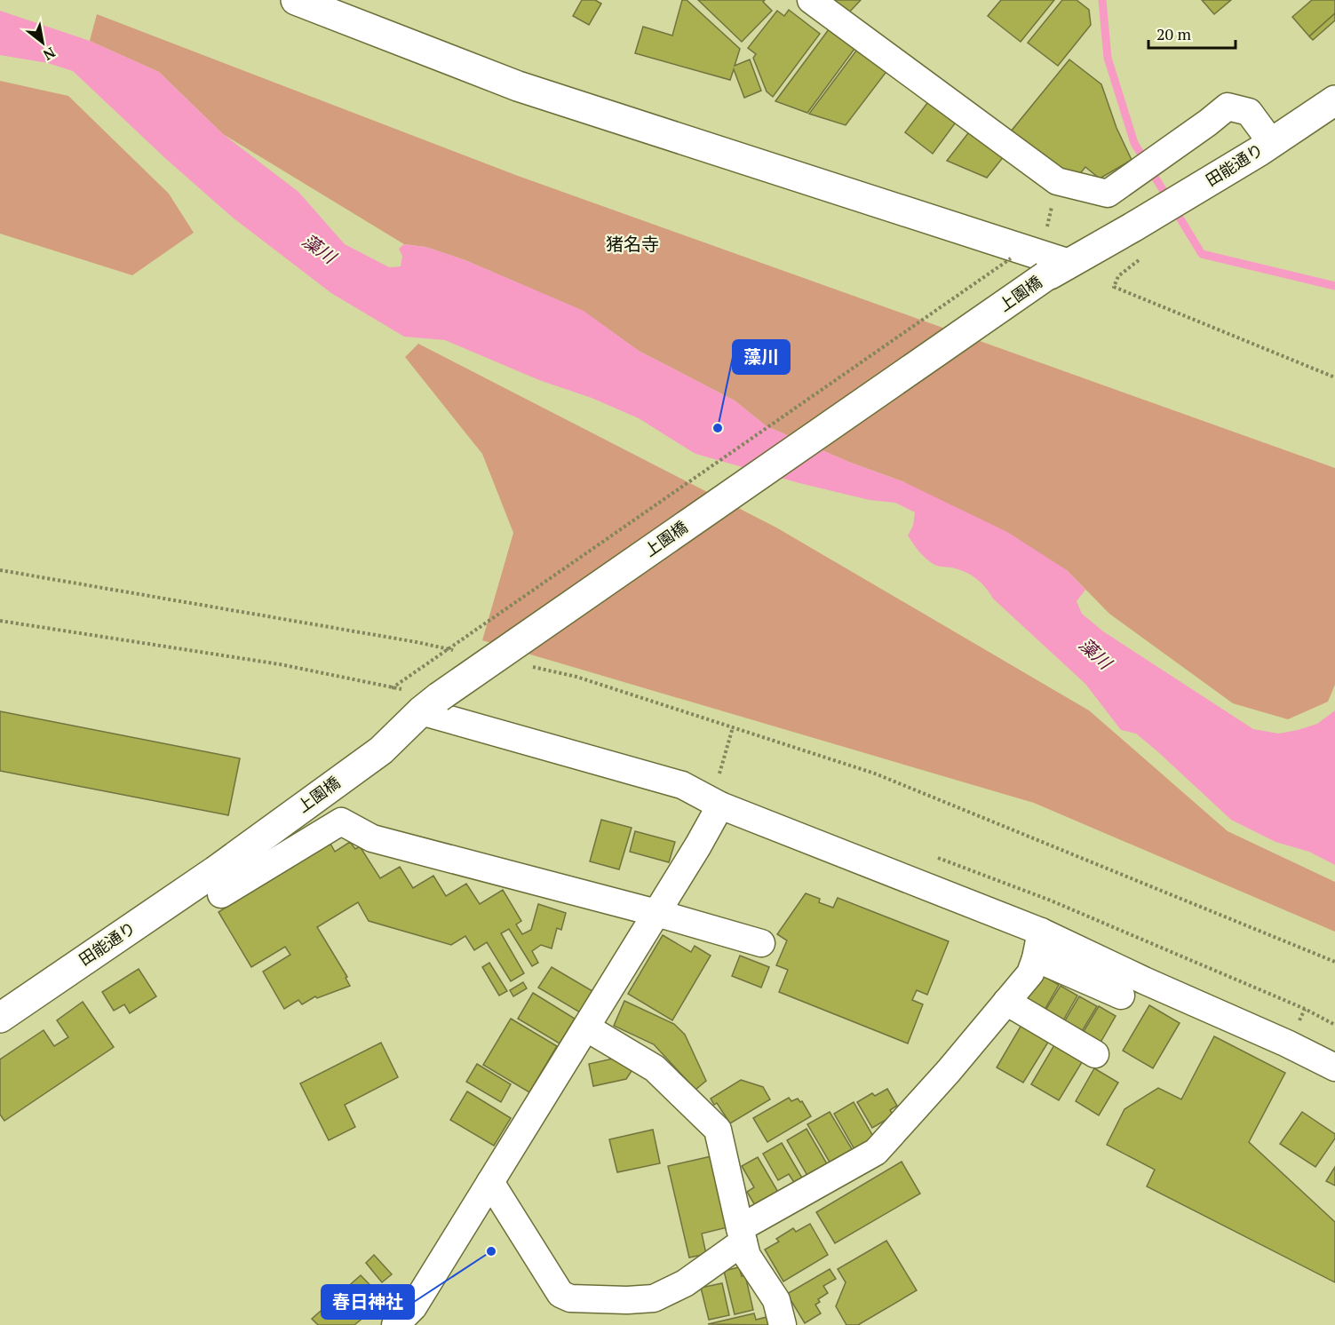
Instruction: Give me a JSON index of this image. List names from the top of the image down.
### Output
{
  "streets": {
    "street": ["田能通り", "上園橋"]
  },
  "crossings": [
    ["田能通り", "上園橋"]
  ],
  "districts": ["猪名寺"],
  "water": ["藻川"],
  "places": ["藻川", "春日神社"],
  "scale_bar": "20 m",
  "north": "bottom right"
}
